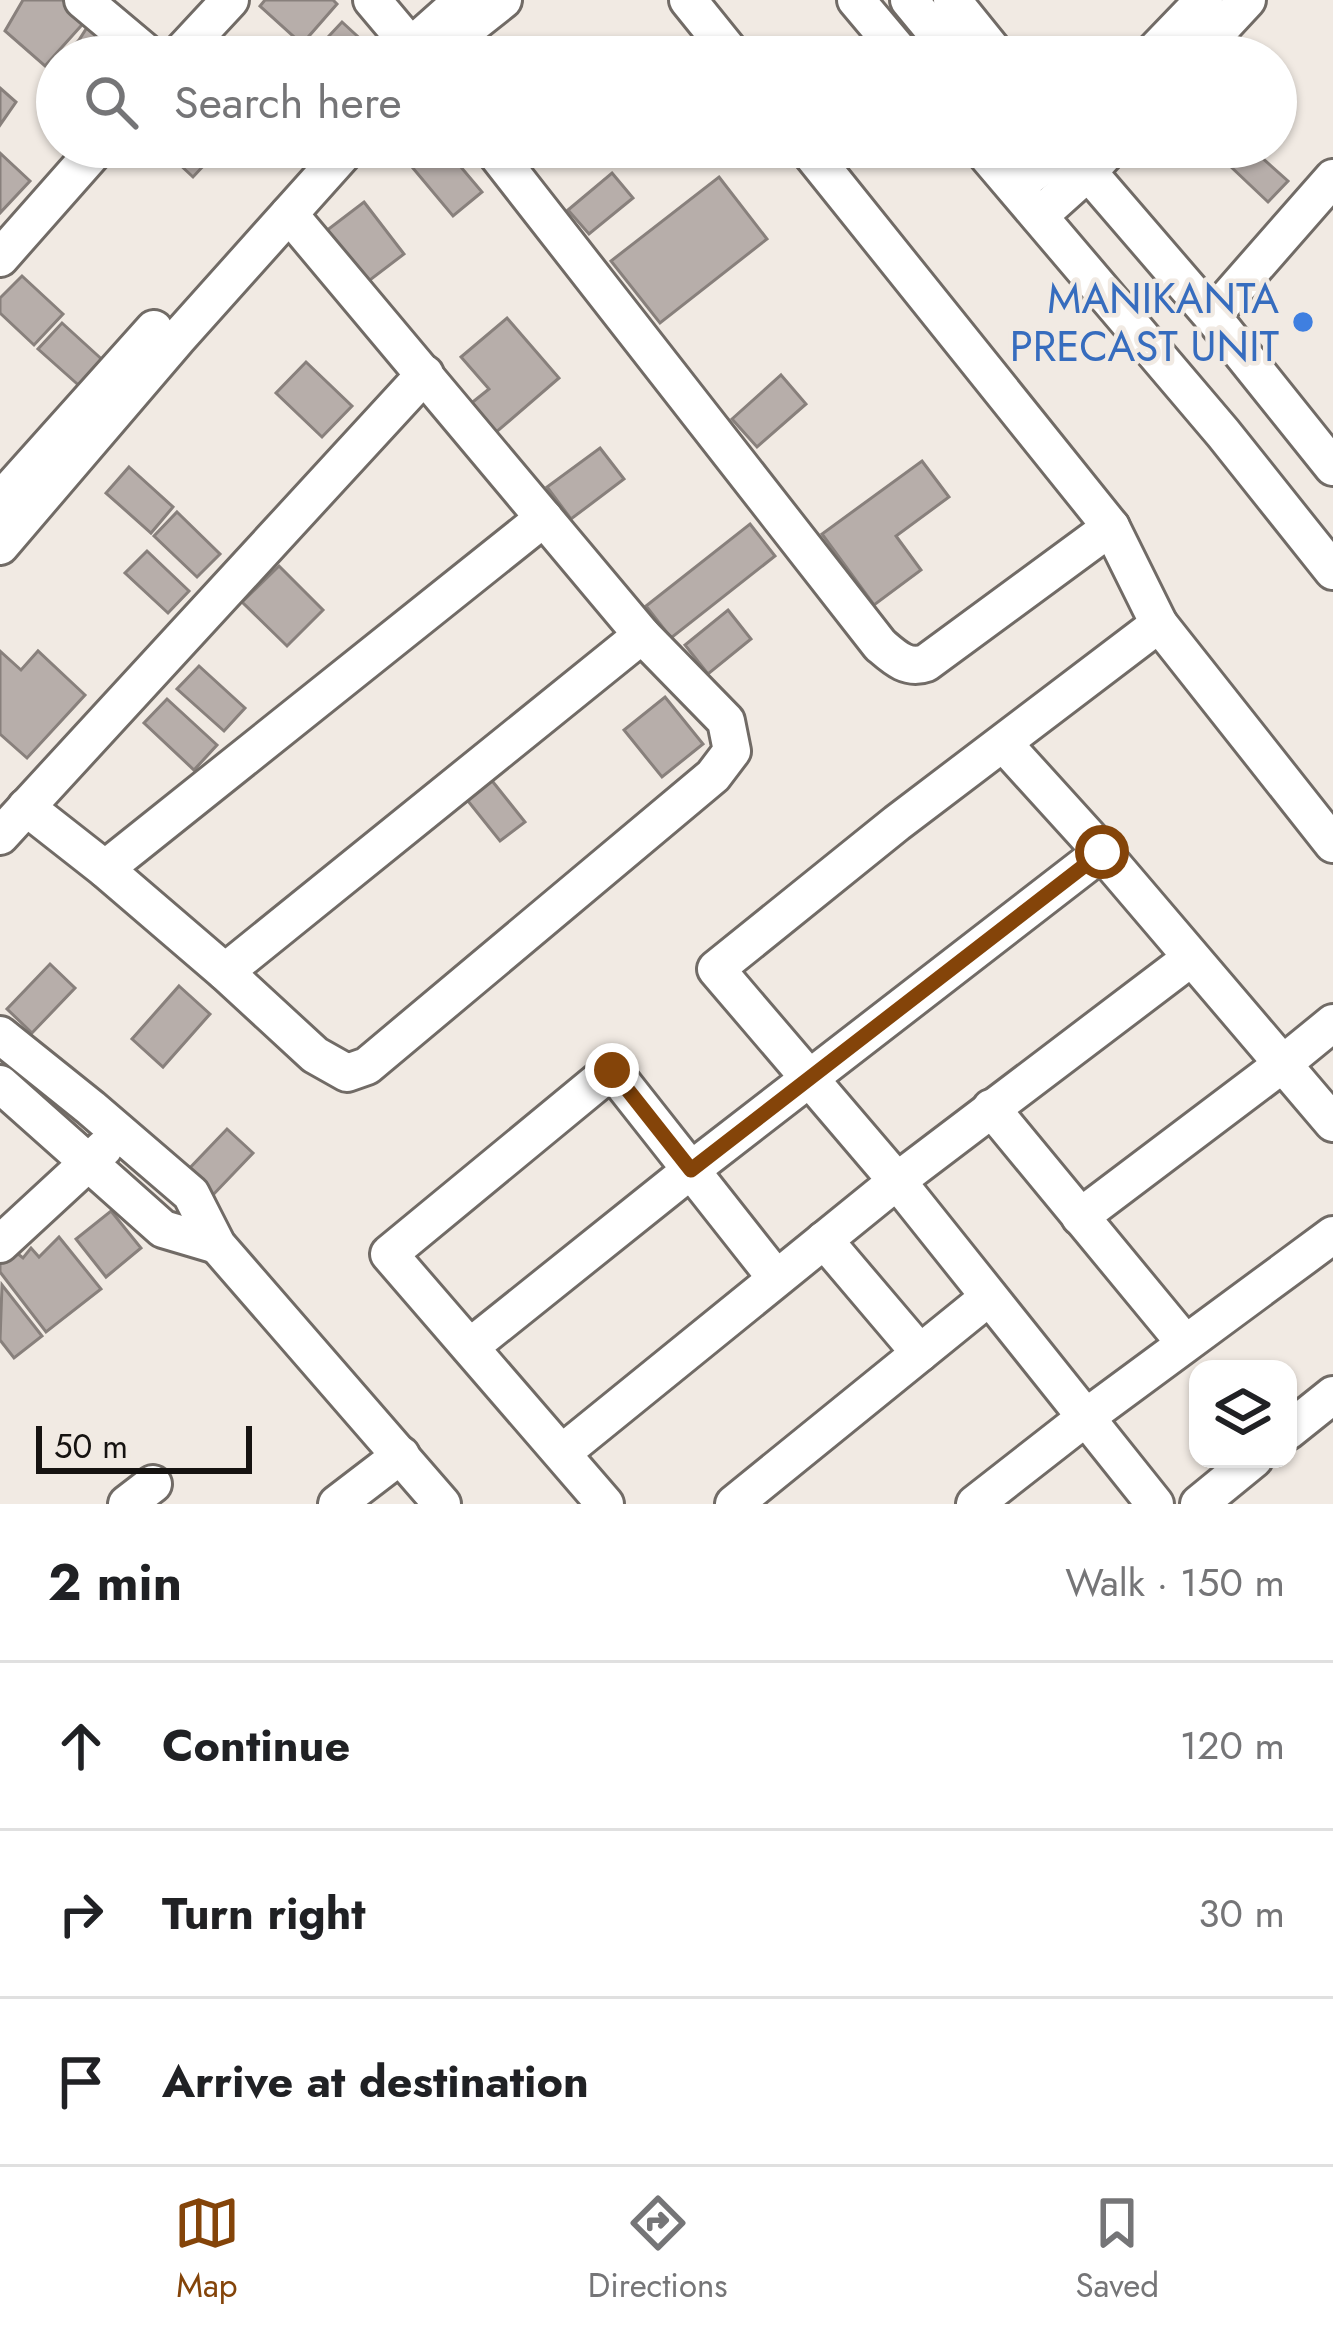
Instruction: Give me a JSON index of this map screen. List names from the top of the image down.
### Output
{
  "places": ["MANIKANTA PRECAST UNIT"],
  "scale_bar": "50 m",
  "page": {
    "search": "Search here",
    "scale": "50 m",
    "heading": ["2 min", "Walk · 150 m"],
    "list": [
      ["Continue", "120 m"],
      ["Turn right", "30 m"],
      "Arrive at destination"
    ],
    "nav": ["Map", "Directions", "Saved"]
  }
}
